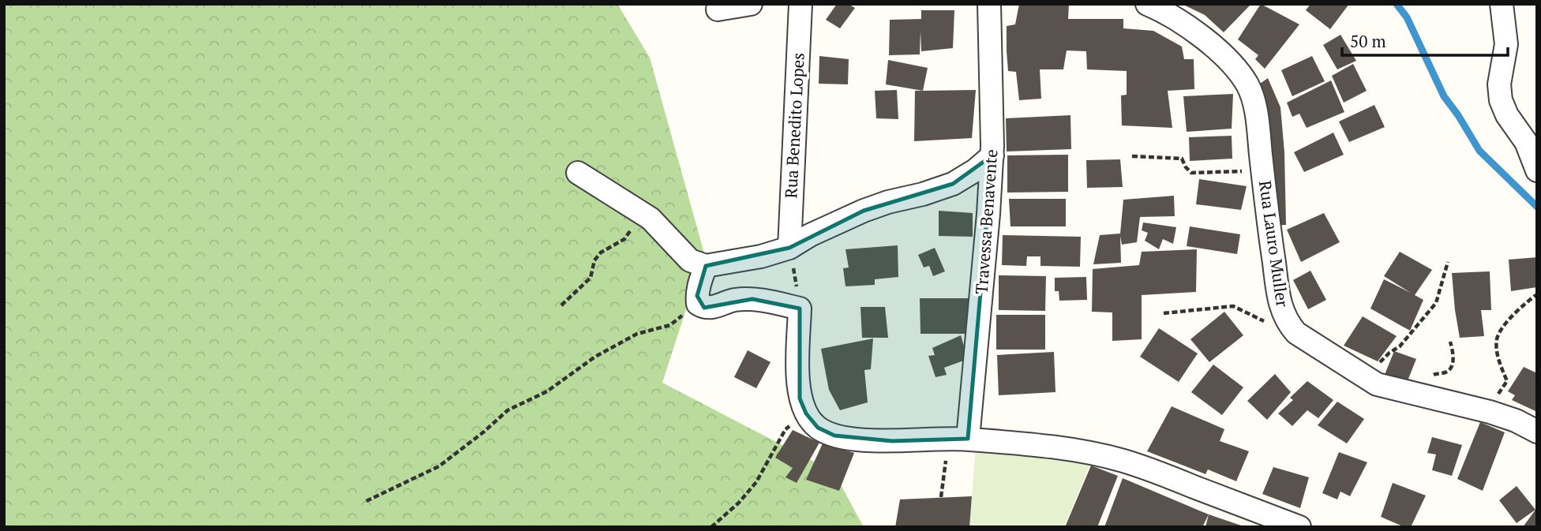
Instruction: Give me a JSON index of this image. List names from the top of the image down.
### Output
{
  "streets": {
    "street": ["Rua Benedito Lopes", "Travessa Benavente", "Rua Lauro Muller"]
  },
  "scale_bar": "50 m"
}
